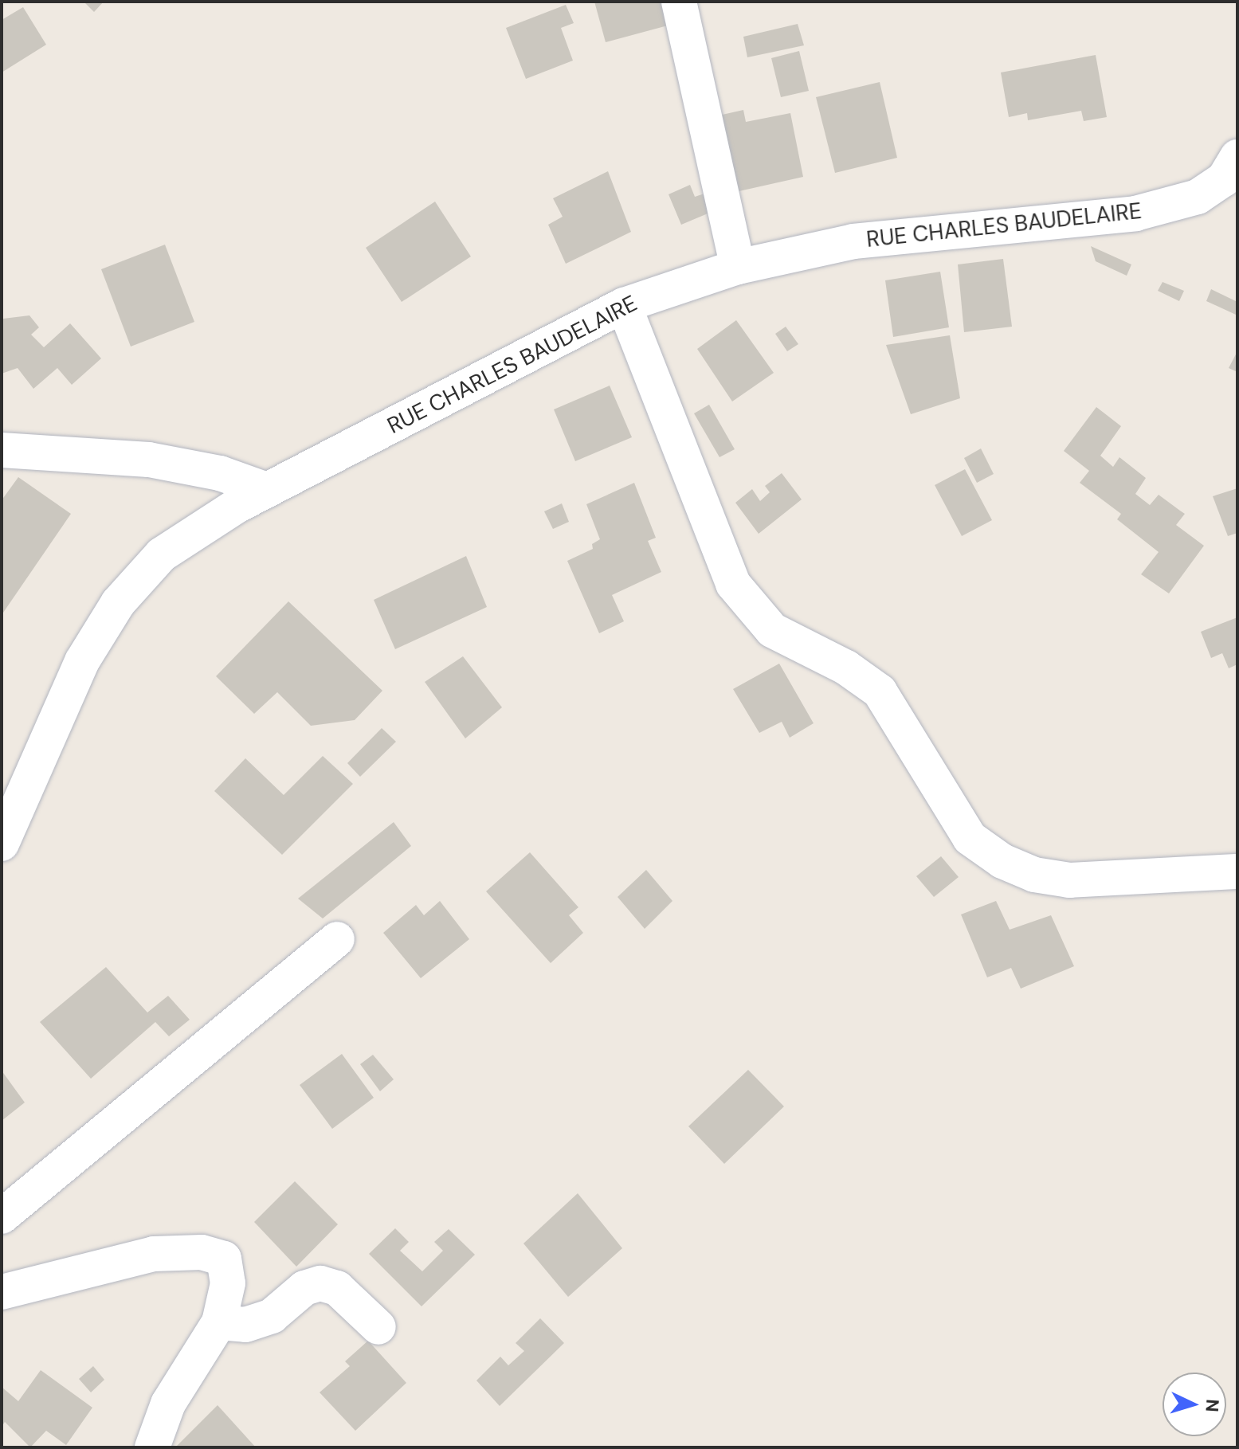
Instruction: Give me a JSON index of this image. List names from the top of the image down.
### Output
{
  "streets": {
    "street": ["RUE CHARLES BAUDELAIRE"]
  },
  "north": "right"
}
